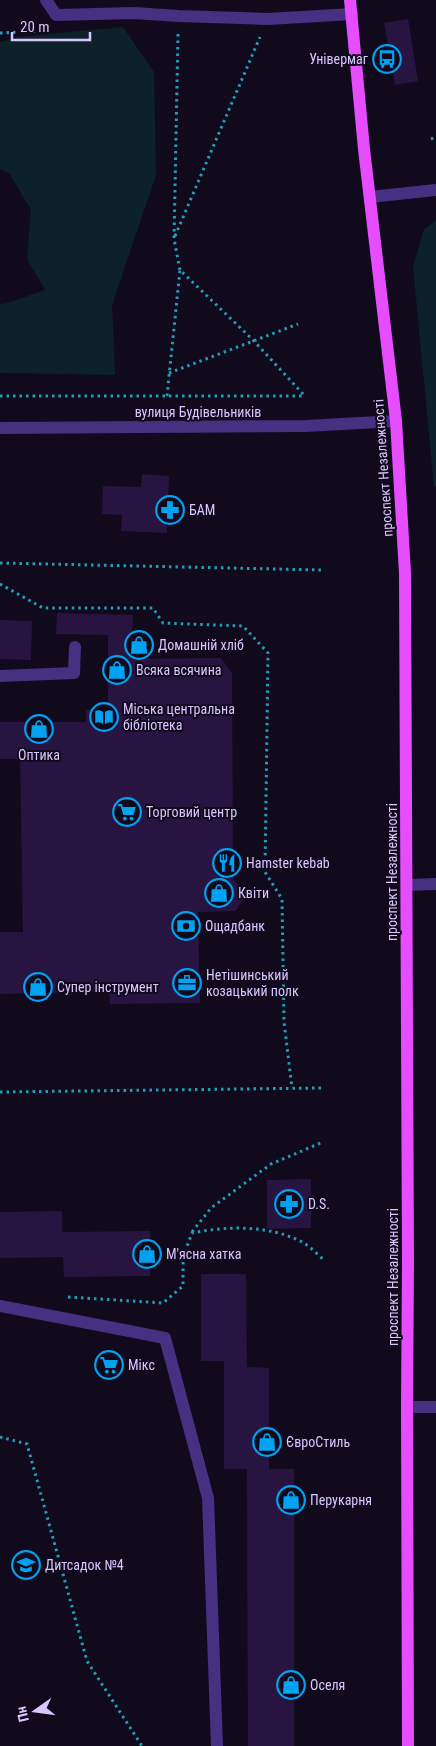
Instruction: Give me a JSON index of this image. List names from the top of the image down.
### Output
{
  "streets": {
    "main road": ["проспект Незалежності"],
    "street": ["вулиця Будівельників"]
  },
  "crossings": [
    ["вулиця Будівельників", "проспект Незалежності"]
  ],
  "places": {
    "bus stop": ["Універмаг"],
    "pharmacy": ["БАМ", "D.S."],
    "shop": [
      "Домашній хліб",
      "Всяка всячина",
      "Оптика",
      "Квіти",
      "Супер інструмент",
      "М'ясна хатка",
      "ЄвроСтиль",
      "Перукарня",
      "Оселя"
    ],
    "library": ["Міська центральна бібліотека"],
    "supermarket": ["Торговий центр", "Мікс"],
    "restaurant": ["Hamster kebab"],
    "bank": ["Ощадбанк"],
    "office": ["Нетішинський козацький полк"],
    "school or university": ["Дитсадок №4"]
  },
  "scale_bar": "20 m",
  "north": "left"
}
